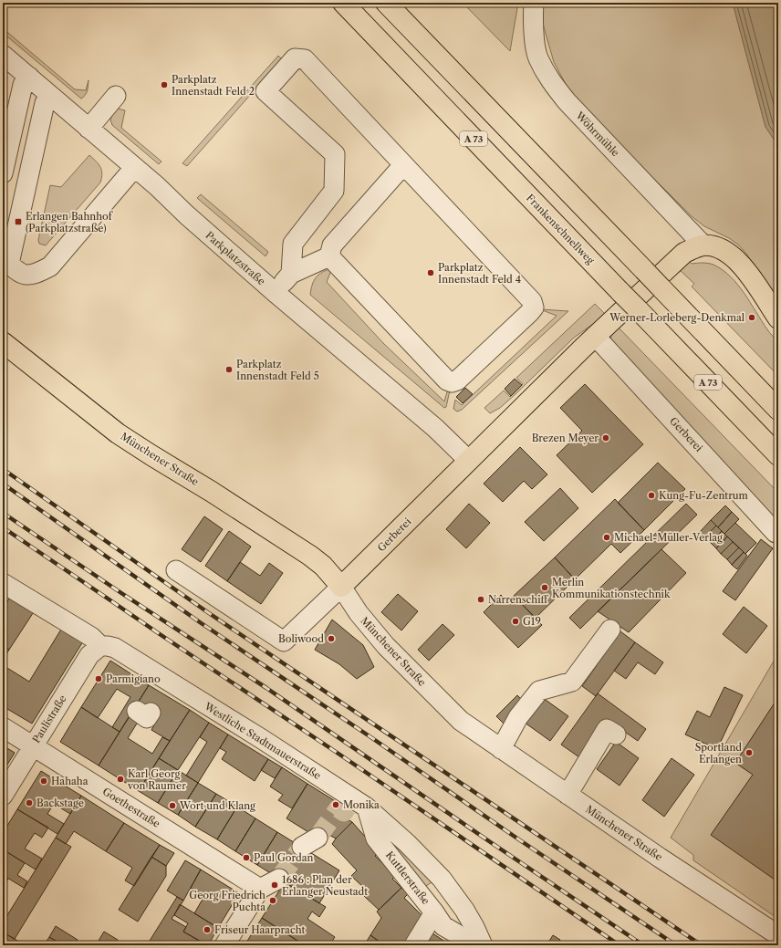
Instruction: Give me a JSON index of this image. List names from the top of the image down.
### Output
{
  "streets": {
    "main road": [
      "A 73",
      "Frankenschnellweg",
      "Gerberei",
      "Münchener Straße"
    ],
    "street": [
      "Wöhrmühle",
      "Parkplatzstraße",
      "Paulistraße",
      "Westliche Stadtmauerstraße",
      "Goethestraße",
      "Kuttlerstraße"
    ]
  },
  "crossings": [
    ["Wöhrmühle", "Gerberei"],
    ["Parkplatzstraße", "Gerberei"],
    ["Gerberei", "Münchener Straße"],
    ["Paulistraße", "Westliche Stadtmauerstraße"],
    ["Paulistraße", "Goethestraße"],
    ["Westliche Stadtmauerstraße", "Kuttlerstraße"]
  ],
  "places": {
    "other": [
      "Parkplatz Innenstadt Feld 2",
      "Parkplatz Innenstadt Feld 4",
      "Werner-Lorleberg-Denkmal",
      "Parkplatz Innenstadt Feld 5",
      "Brezen Meyer",
      "Kung-Fu-Zentrum",
      "Michael-Müller-Verlag",
      "Merlin Kommunikationstechnik",
      "Narrenschiff",
      "G19",
      "Boliwood",
      "Parmigiano",
      "Sportland Erlangen",
      "Karl Georg von Raumer",
      "Hahaha",
      "Backstage",
      "Monika",
      "Wort und Klang",
      "Paul Gordan",
      "1686 : Plan der Erlanger Neustadt",
      "Georg Friedrich Puchta",
      "Friseur Haarpracht"
    ],
    "transit": ["Erlangen Bahnhof (Parkplatzstraße)"]
  }
}
